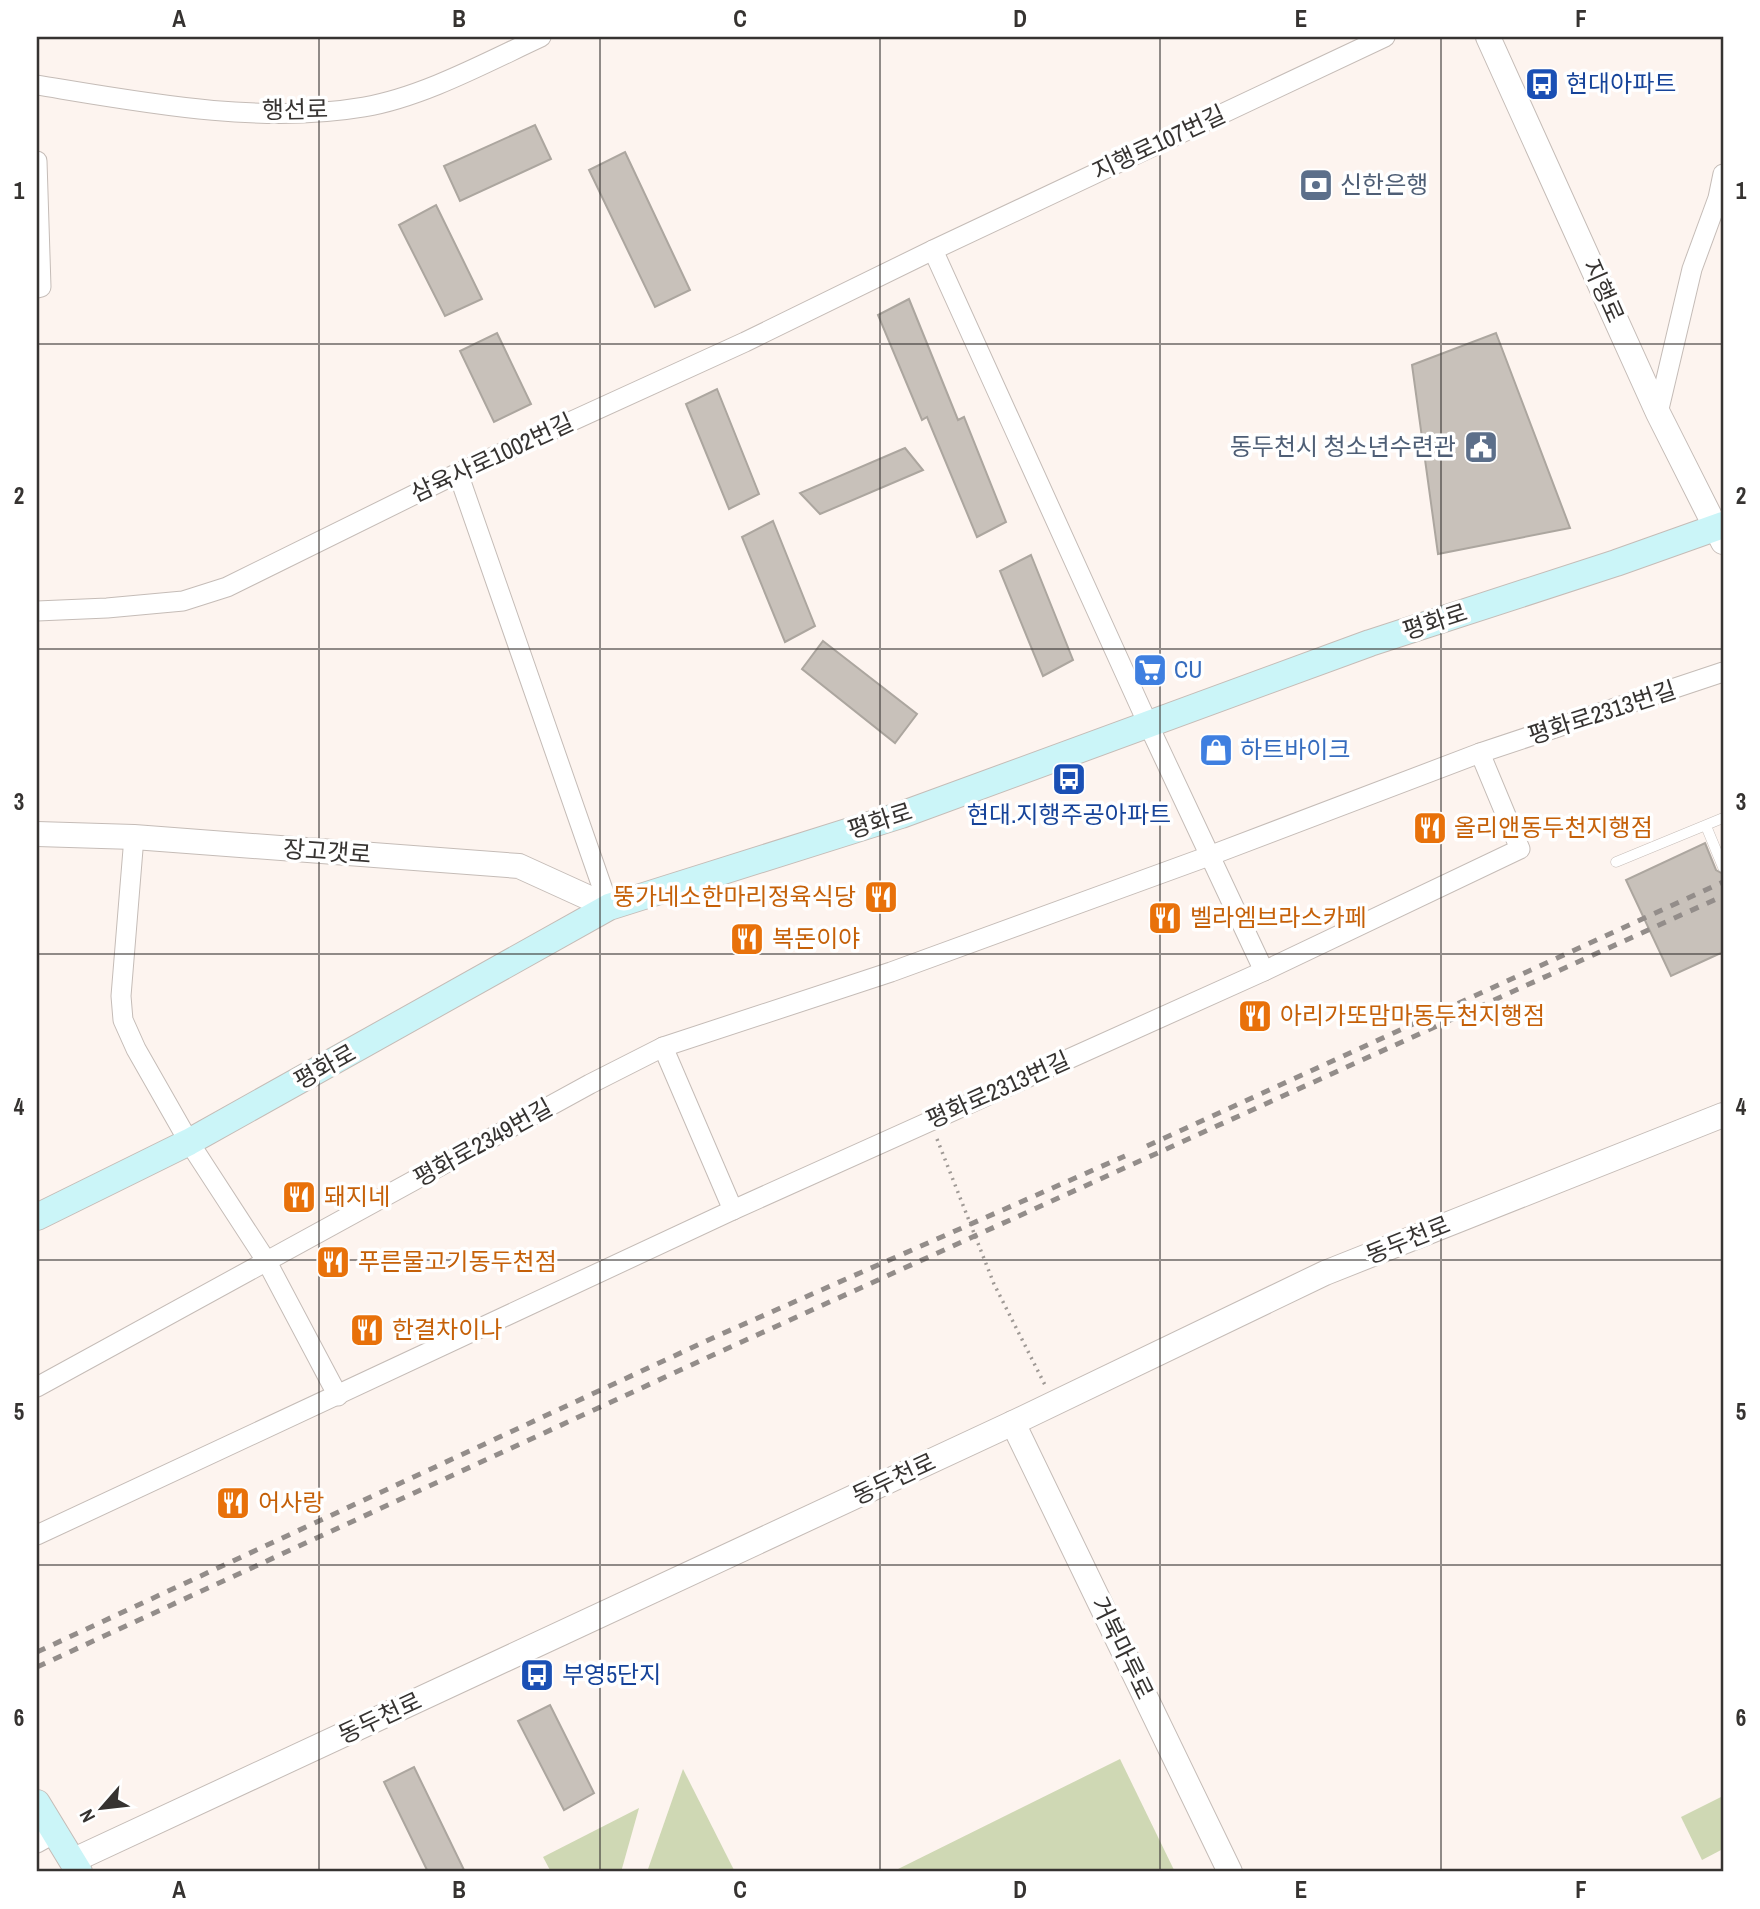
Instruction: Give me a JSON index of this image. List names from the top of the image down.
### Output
{
  "streets": {
    "main road": ["평화로"],
    "street": [
      "행선로",
      "지행로107번길",
      "지행로",
      "삼육사로1002번길",
      "평화로2313번길",
      "장고갯로",
      "평화로2349번길",
      "동두천로",
      "거북마루로"
    ]
  },
  "crossings": [
    ["지행로107번길", "삼육사로1002번길"],
    ["지행로", "평화로"],
    ["평화로", "장고갯로"],
    ["평화로2313번길", "평화로2349번길"],
    ["동두천로", "거북마루로"]
  ],
  "places": {
    "bus stop": ["현대아파트", "현대.지행주공아파트", "부영5단지"],
    "bank": ["신한은행"],
    "public building": ["동두천시 청소년수련관"],
    "supermarket": ["CU"],
    "shop": ["하트바이크"],
    "restaurant": [
      "올리앤동두천지행점",
      "뚱가네소한마리정육식당",
      "벨라엠브라스카페",
      "복돈이야",
      "아리가또맘마동두천지행점",
      "돼지네",
      "푸른물고기동두천점",
      "한결차이나",
      "어사랑"
    ]
  },
  "north": "bottom left",
  "grid": {
    "columns": [
      "A",
      "B",
      "C",
      "D",
      "E",
      "F"
    ],
    "rows": [
      "1",
      "2",
      "3",
      "4",
      "5",
      "6"
    ]
  }
}
